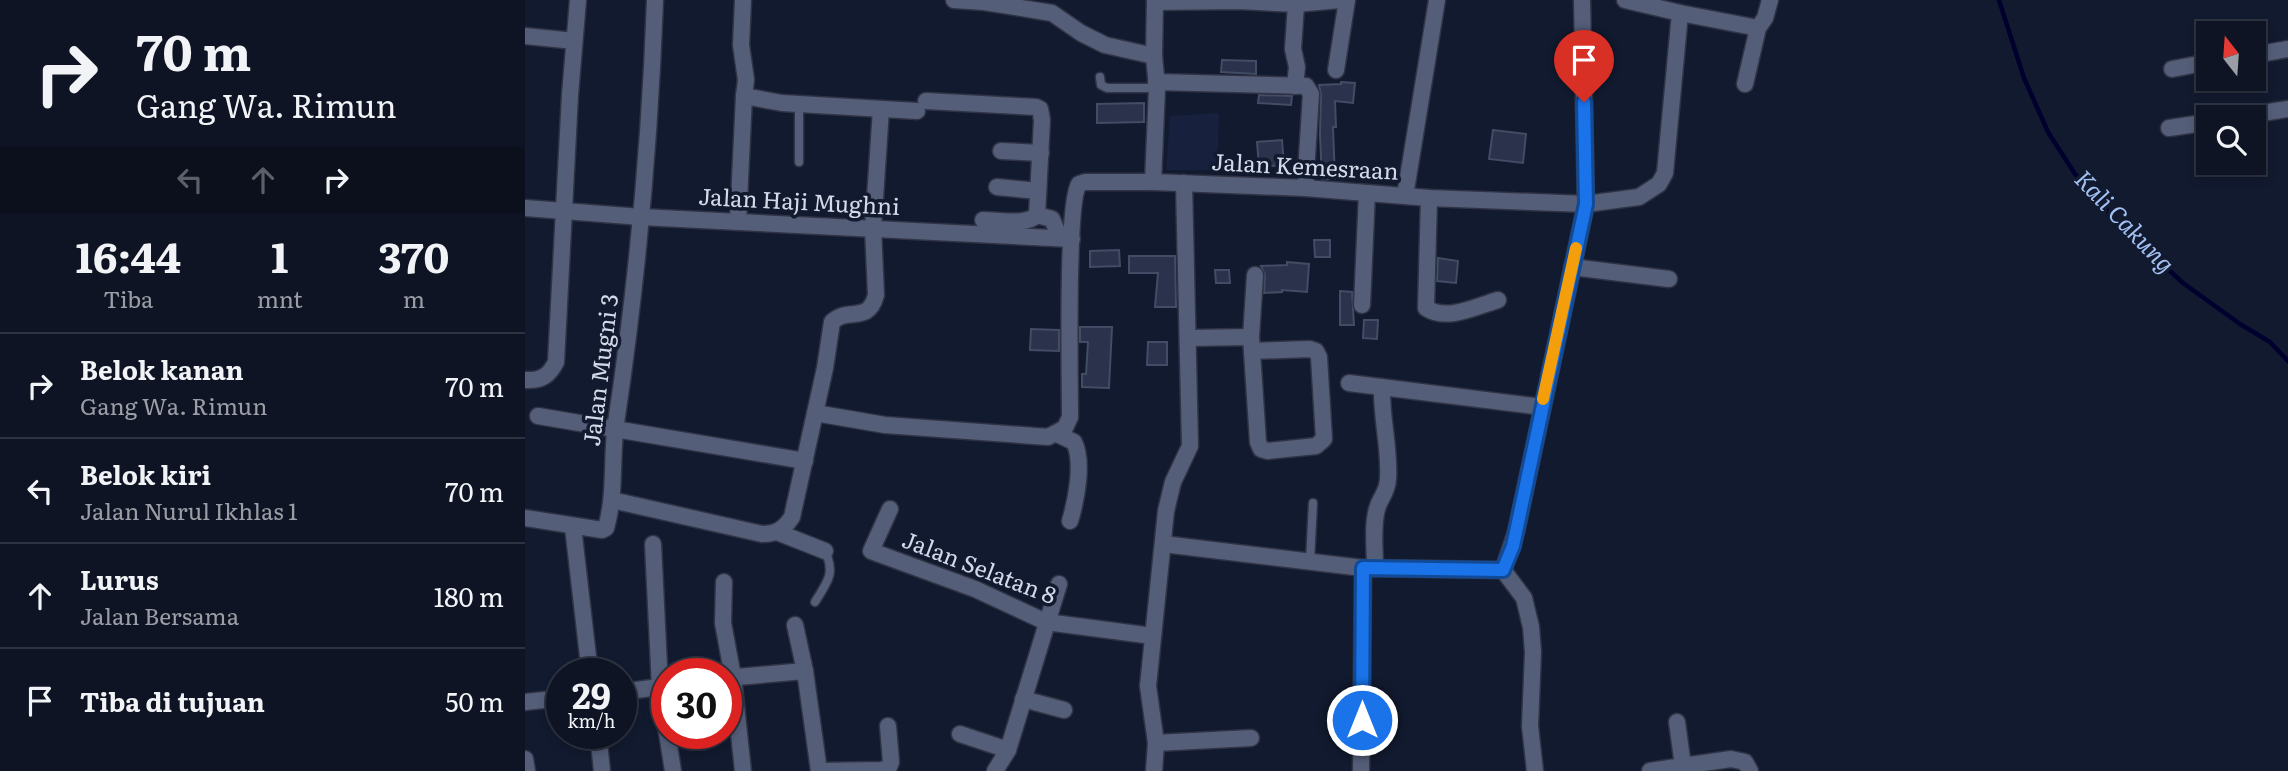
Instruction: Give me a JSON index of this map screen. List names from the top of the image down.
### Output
{
  "streets": {
    "street": [
      "Jalan Kemesraan",
      "Jalan Haji Mughni",
      "Jalan Mugni 3",
      "Jalan Selatan 8"
    ]
  },
  "crossings": [
    ["Jalan Kemesraan", "Jalan Haji Mughni"],
    ["Jalan Haji Mughni", "Jalan Mugni 3"]
  ],
  "water": ["Kali Cakung"],
  "north": "top",
  "page": {
    "turn": ["70 m", "Gang Wa. Rimun"],
    "eta": [
      "16:44",
      "Tiba",
      "1",
      "mnt",
      "370",
      "m"
    ],
    "list": [
      {
        "name": "Belok kanan",
        "note": "Gang Wa. Rimun",
        "value": "70 m"
      },
      {
        "name": "Belok kiri",
        "note": "Jalan Nurul Ikhlas 1",
        "value": "70 m"
      },
      {
        "name": "Lurus",
        "note": "Jalan Bersama",
        "value": "180 m"
      },
      {
        "name": "Tiba di tujuan",
        "value": "50 m"
      }
    ],
    "speed": "29 km/h",
    "limit": "30"
  }
}
